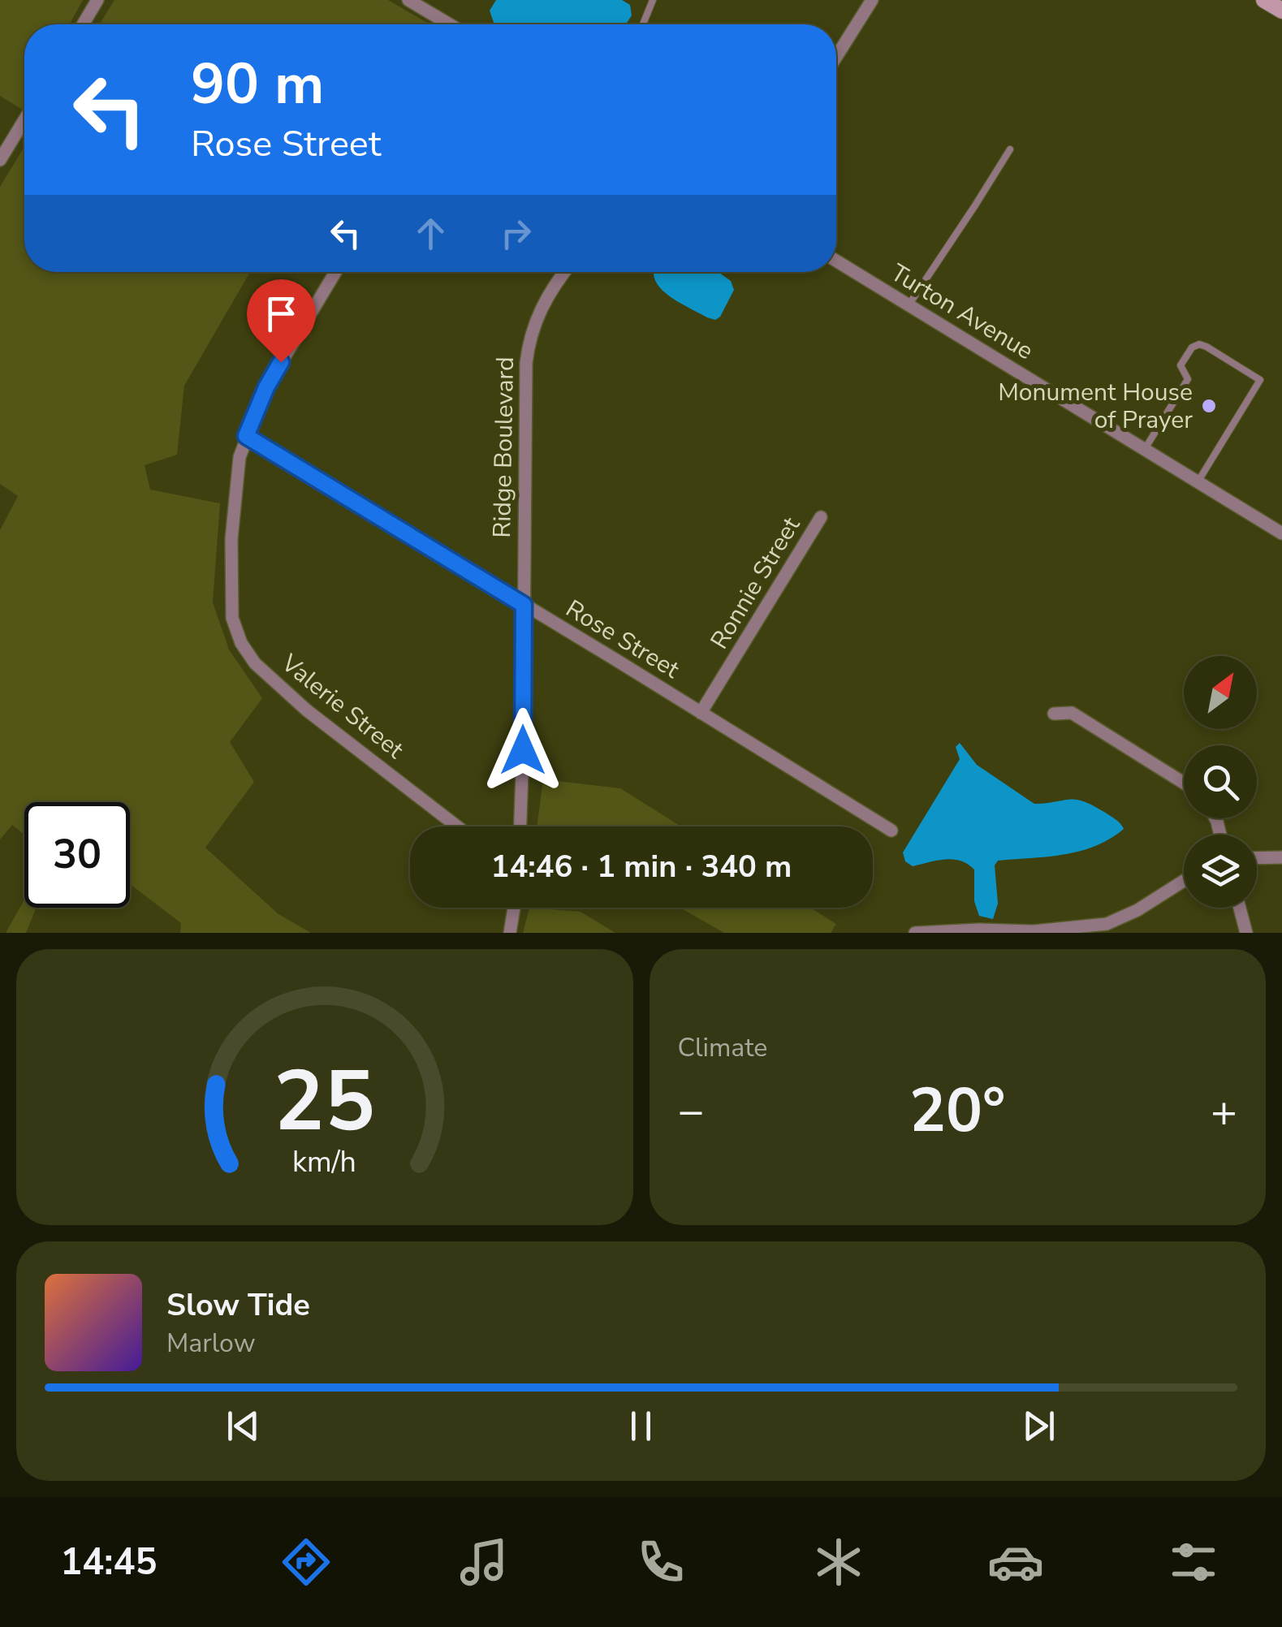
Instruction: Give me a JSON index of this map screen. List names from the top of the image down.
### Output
{
  "streets": {
    "street": [
      "Turton Avenue",
      "Ridge Boulevard",
      "Ronnie Street",
      "Rose Street",
      "Valerie Street"
    ]
  },
  "crossings": [
    ["Ridge Boulevard", "Rose Street"],
    ["Ronnie Street", "Rose Street"],
    ["Rose Street", "Valerie Street"]
  ],
  "places": ["Monument House of Prayer"],
  "north": "top right",
  "page": {
    "turn": ["90 m", "Rose Street"],
    "limit": "30",
    "trip": "14:46 · 1 min · 340 m",
    "tile": "Climate",
    "heat": ["−", "20°", "+"],
    "song": ["Slow Tide", "Marlow"],
    "tabs": "14:45",
    "gauge": ["25", "km/h"]
  }
}
